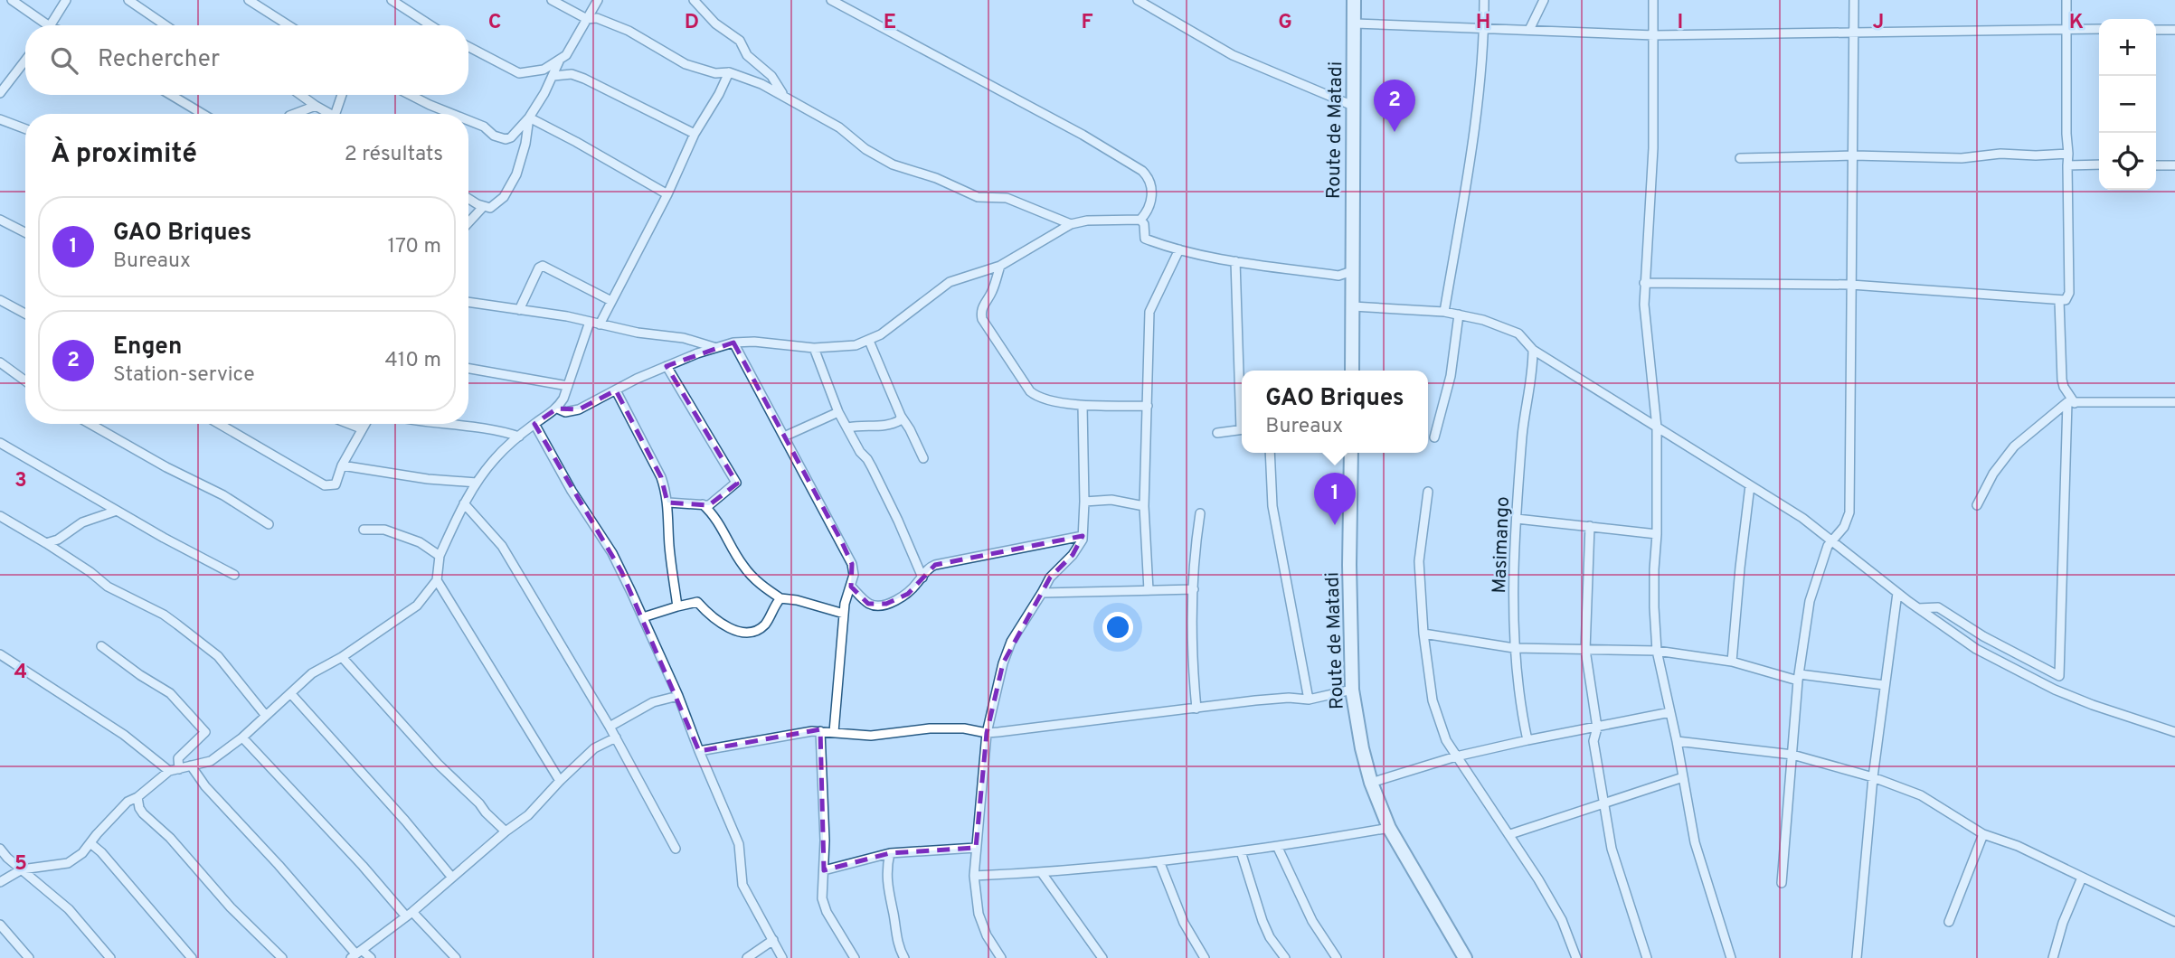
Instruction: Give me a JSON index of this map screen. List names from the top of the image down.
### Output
{
  "streets": {
    "highway": ["Route de Matadi"],
    "street": ["Masimango"]
  },
  "page": {
    "map_buttons": ["+", "−"],
    "search": "Rechercher",
    "pins": ["2", "1"],
    "heading": ["À proximité", "2 résultats"],
    "list": [
      {
        "mark": "1",
        "name": "GAO Briques",
        "note": "Bureaux",
        "value": "170 m"
      },
      {
        "mark": "2",
        "name": "Engen",
        "note": "Station-service",
        "value": "410 m"
      }
    ],
    "popup": ["GAO Briques", "Bureaux"]
  },
  "grid": {
    "columns": [
      "C",
      "D",
      "E",
      "F",
      "G",
      "H",
      "I",
      "J",
      "K"
    ],
    "rows": ["3", "4", "5"]
  }
}
